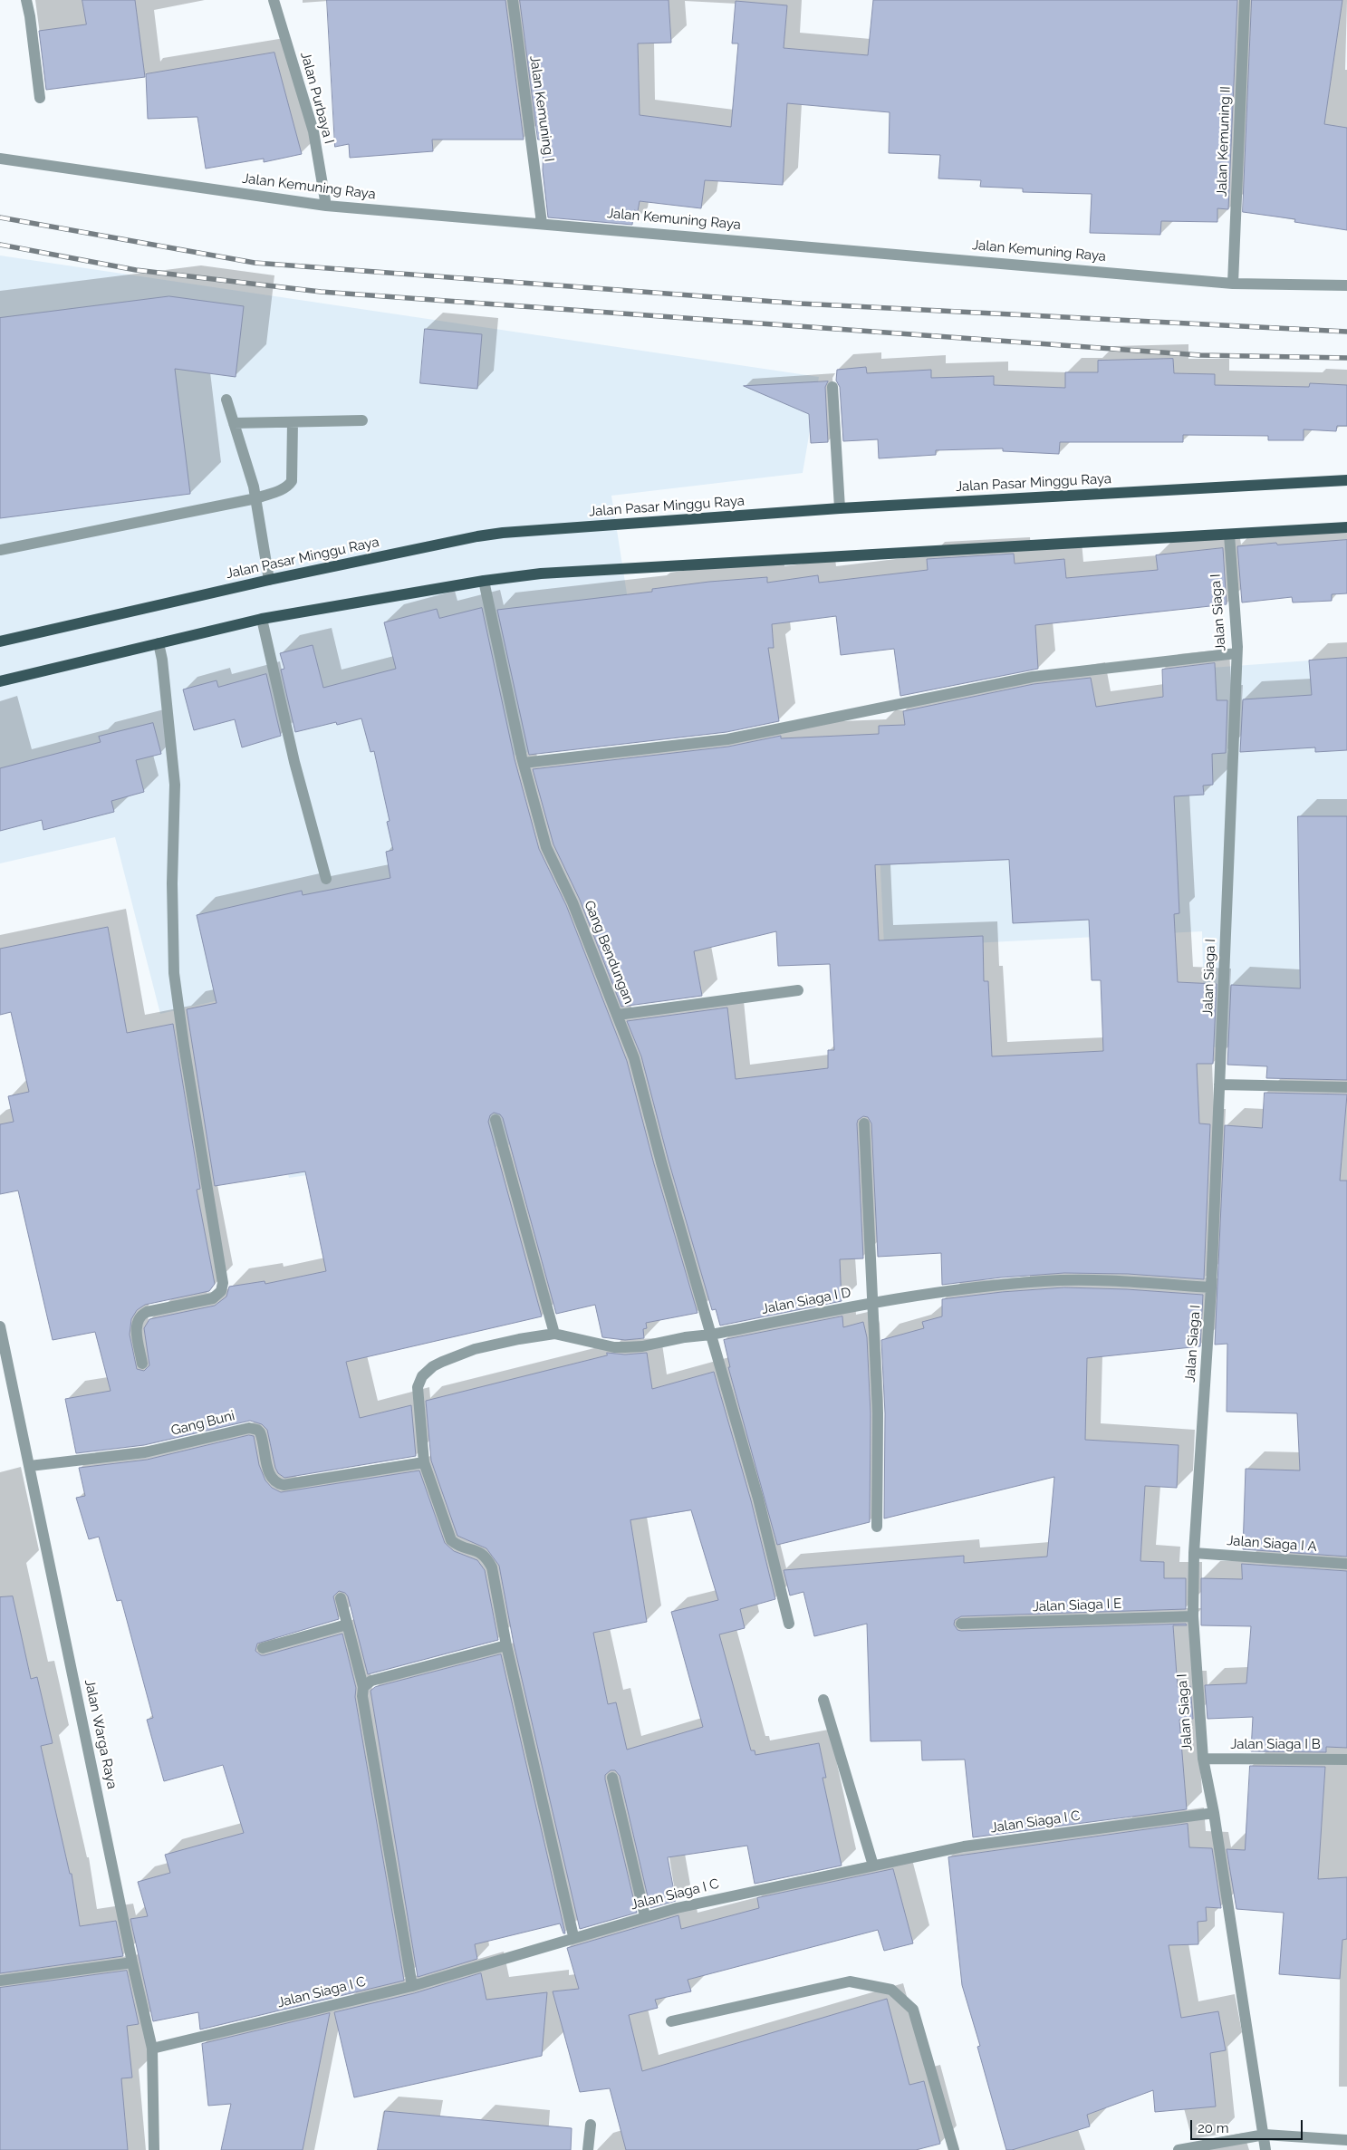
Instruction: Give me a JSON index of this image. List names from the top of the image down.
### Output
{
  "streets": {
    "main road": ["Jalan Pasar Minggu Raya"],
    "street": [
      "Jalan Purbaya I",
      "Jalan Kemuning I",
      "Jalan Kemuning II",
      "Jalan Kemuning Raya",
      "Jalan Siaga I",
      "Gang Bendungan",
      "Jalan Siaga I D",
      "Gang Buni",
      "Jalan Siaga I A",
      "Jalan Siaga I E",
      "Jalan Warga Raya",
      "Jalan Siaga I B",
      "Jalan Siaga I C"
    ]
  },
  "crossings": [
    ["Jalan Purbaya I", "Jalan Kemuning Raya"],
    ["Jalan Kemuning I", "Jalan Kemuning Raya"],
    ["Jalan Kemuning II", "Jalan Kemuning Raya"],
    ["Jalan Siaga I", "Jalan Siaga I D"],
    ["Jalan Siaga I", "Jalan Siaga I A"],
    ["Jalan Siaga I", "Jalan Siaga I E"],
    ["Jalan Siaga I", "Jalan Siaga I B"],
    ["Jalan Siaga I", "Jalan Siaga I C"],
    ["Gang Bendungan", "Jalan Siaga I D"],
    ["Jalan Siaga I D", "Gang Buni"],
    ["Gang Buni", "Jalan Warga Raya"],
    ["Jalan Warga Raya", "Jalan Siaga I C"]
  ],
  "scale_bar": "20 m"
}
